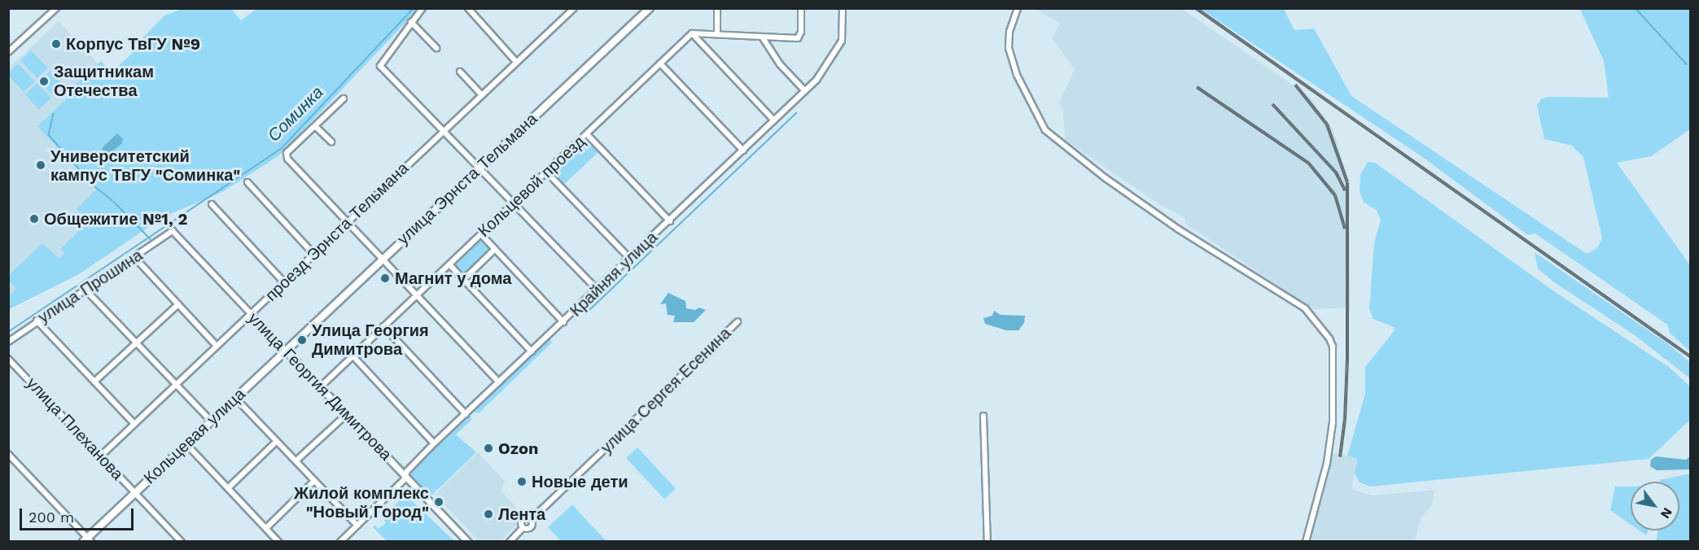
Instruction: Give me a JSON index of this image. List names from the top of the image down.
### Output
{
  "streets": {
    "main road": ["улица Эрнста Тельмана", "Кольцевая улица"],
    "street": [
      "Кольцевой проезд",
      "проезд Эрнста Тельмана",
      "Крайняя улица",
      "улица Прошина",
      "улица Георгия Димитрова",
      "улица Сергея Есенина",
      "улица Плеханова"
    ]
  },
  "crossings": [
    ["улица Эрнста Тельмана", "улица Георгия Димитрова"],
    ["улица Эрнста Тельмана", "Кольцевая улица"],
    ["Кольцевой проезд", "улица Георгия Димитрова"],
    ["проезд Эрнста Тельмана", "улица Георгия Димитрова"],
    ["проезд Эрнста Тельмана", "улица Плеханова"],
    ["Крайняя улица", "улица Георгия Димитрова"],
    ["улица Прошина", "улица Георгия Димитрова"],
    ["улица Георгия Димитрова", "Кольцевая улица"],
    ["улица Плеханова", "Кольцевая улица"]
  ],
  "water": ["Соминка"],
  "places": [
    "Корпус ТвГУ №9",
    "Защитникам Отечества",
    "Университетский кампус ТвГУ \"Соминка\"",
    "Общежитие №1, 2",
    "Магнит у дома",
    "Улица Георгия Димитрова",
    "Ozon",
    "Новые дети",
    "Жилой комплекс \"Новый Город\"",
    "Лента"
  ],
  "scale_bar": "200 m",
  "north": "bottom right"
}
